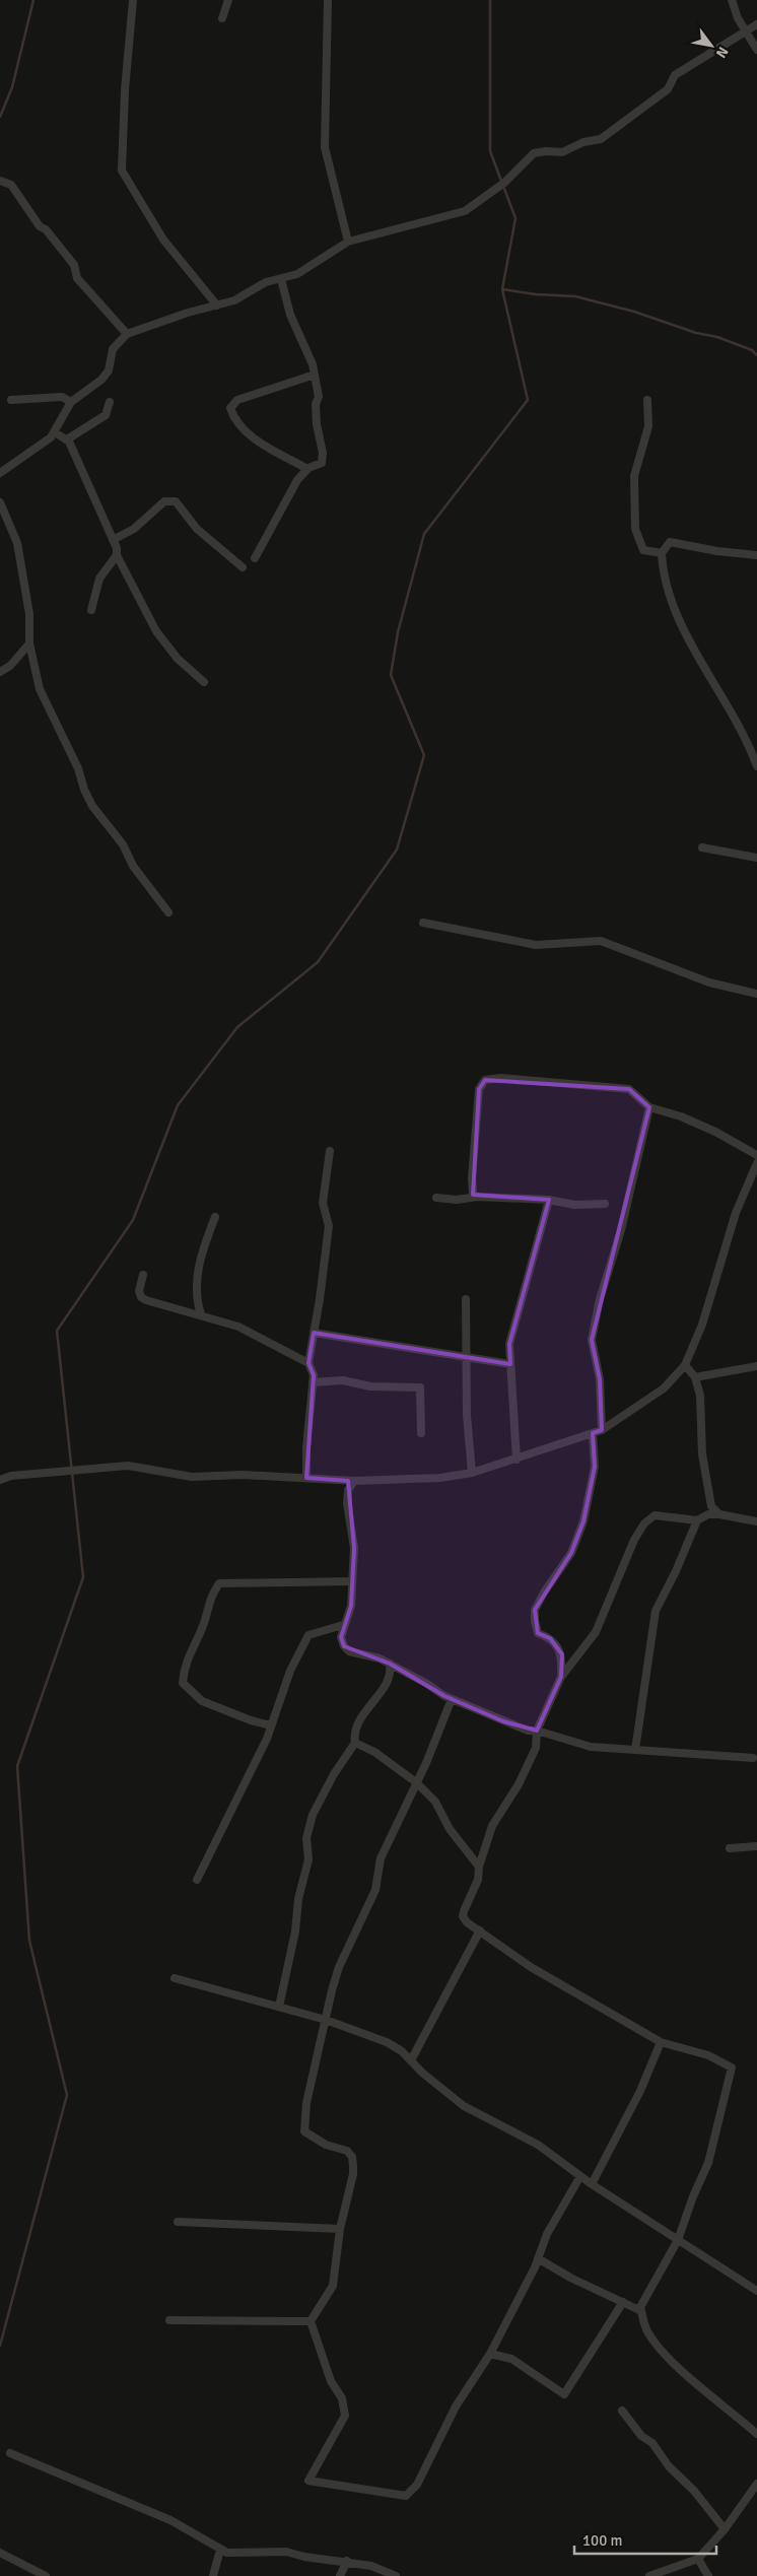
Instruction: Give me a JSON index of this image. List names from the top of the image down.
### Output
{
  "scale_bar": "100 m",
  "north": "bottom right"
}
